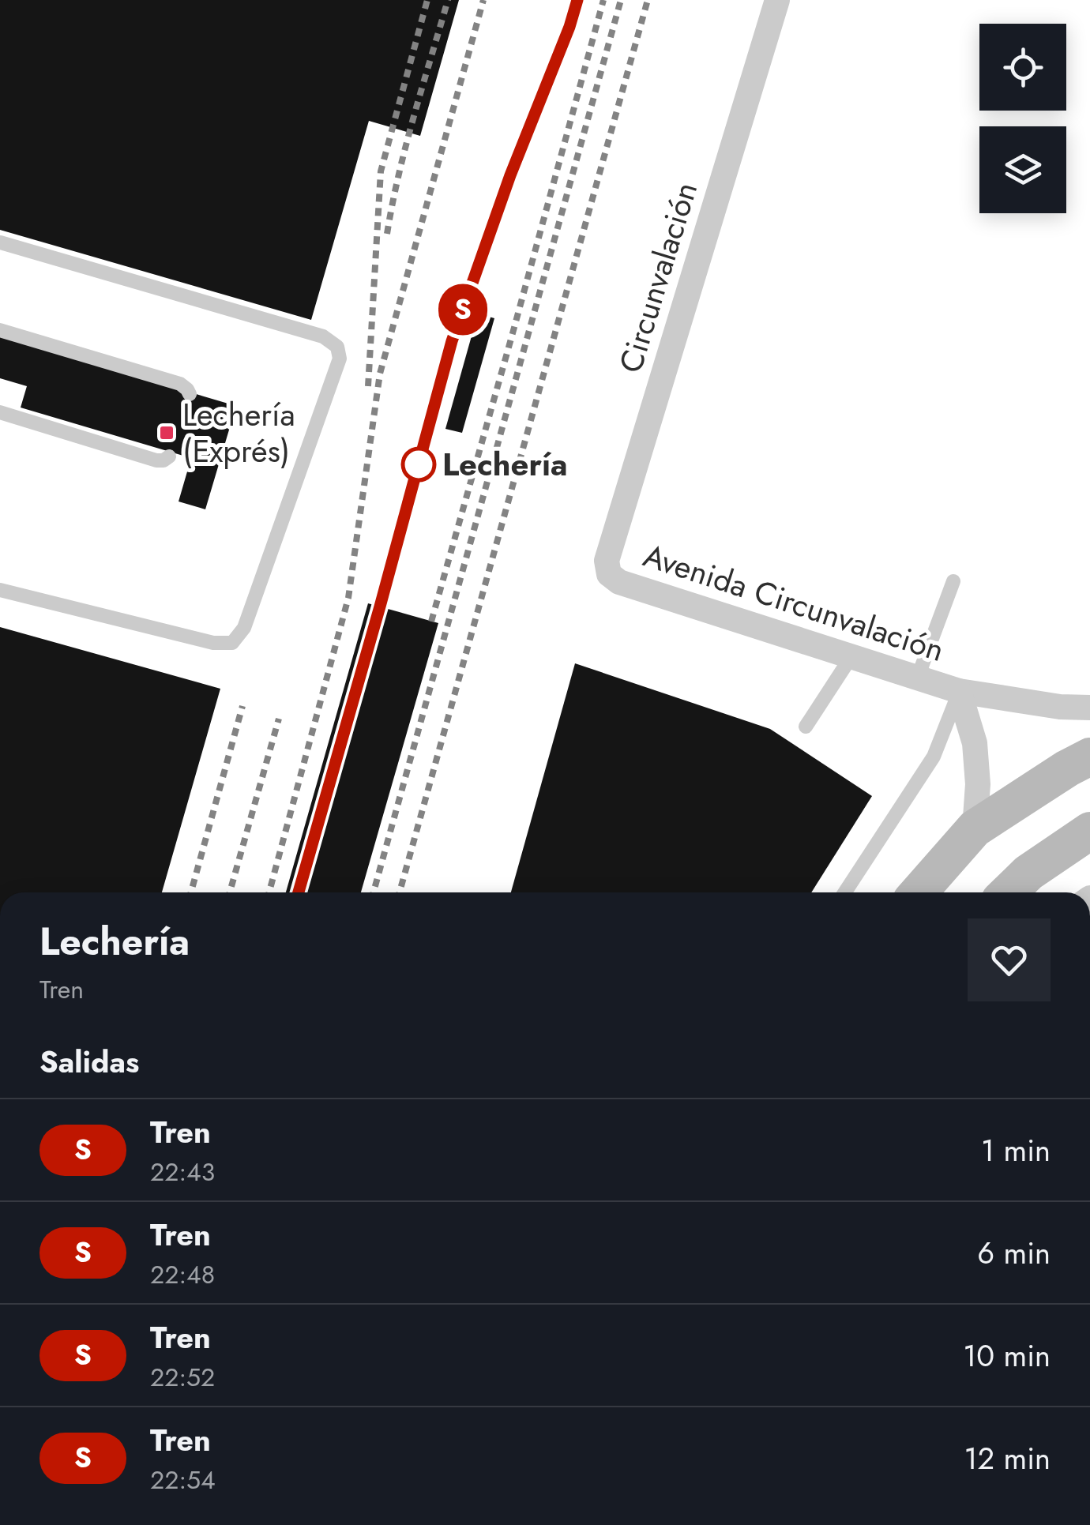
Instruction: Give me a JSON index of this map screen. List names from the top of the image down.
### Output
{
  "streets": {
    "street": ["Circunvalación", "Avenida Circunvalación"]
  },
  "crossings": [
    ["Circunvalación", "Avenida Circunvalación"]
  ],
  "places": {
    "transit": ["Lechería (Exprés)"],
    "other": ["Lechería"]
  },
  "page": {
    "on_map": "S",
    "heading": [
      ["Lechería", "Tren"],
      "Salidas"
    ],
    "list": [
      {
        "mark": "S",
        "name": "Tren",
        "note": "22:43",
        "value": "1 min"
      },
      {
        "mark": "S",
        "name": "Tren",
        "note": "22:48",
        "value": "6 min"
      },
      {
        "mark": "S",
        "name": "Tren",
        "note": "22:52",
        "value": "10 min"
      },
      {
        "mark": "S",
        "name": "Tren",
        "note": "22:54",
        "value": "12 min"
      }
    ]
  }
}
